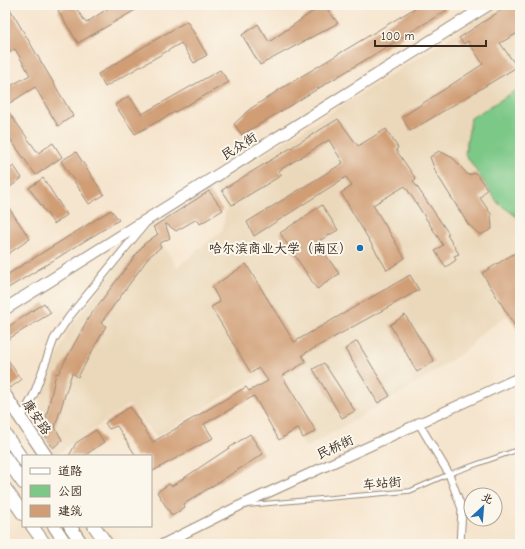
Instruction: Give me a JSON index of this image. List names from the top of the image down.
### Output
{
  "streets": {
    "highway": ["康安路"],
    "main road": ["民众街"],
    "street": ["民桥街"],
    "lane": ["车站街"]
  },
  "crossings": [
    ["民桥街", "车站街"]
  ],
  "places": ["哈尔滨商业大学（南区）"],
  "legend": ["道路", "公园", "建筑"],
  "scale_bar": "100 m",
  "north": "top right"
}
